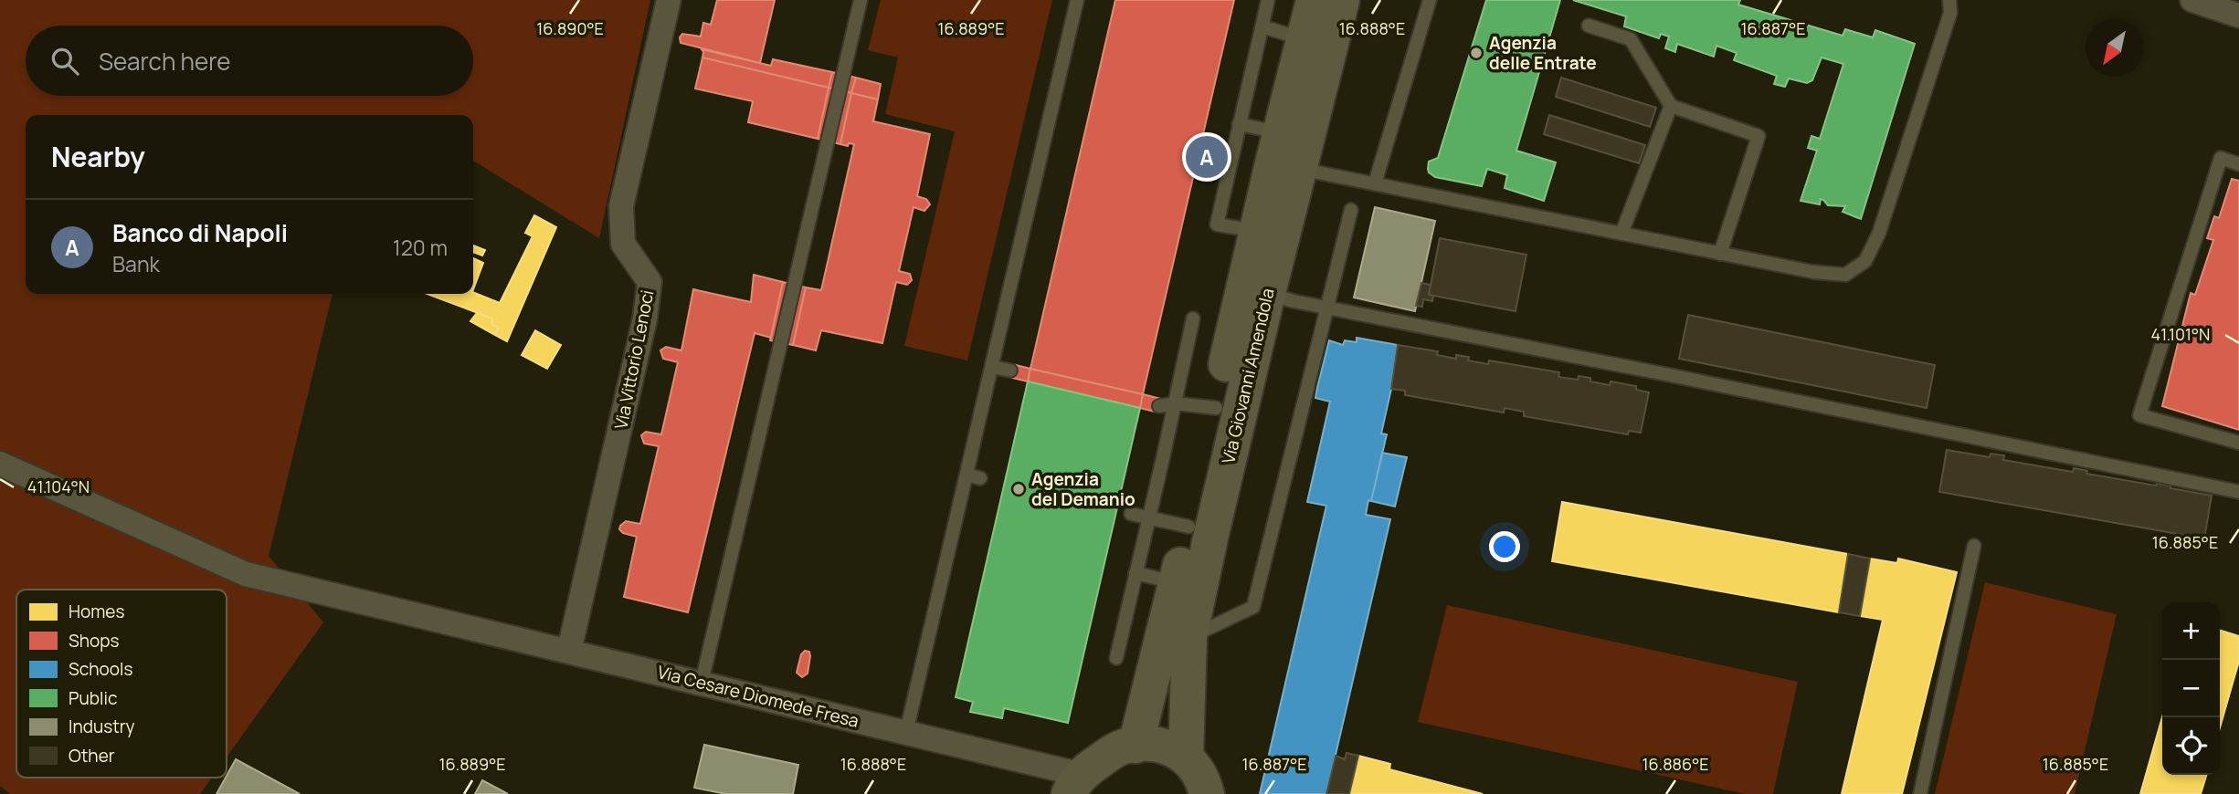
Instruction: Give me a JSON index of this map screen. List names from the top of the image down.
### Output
{
  "streets": {
    "main road": ["Via Giovanni Amendola"],
    "street": ["Via Vittorio Lenoci", "Via Cesare Diomede Fresa"]
  },
  "crossings": [
    ["Via Vittorio Lenoci", "Via Cesare Diomede Fresa"]
  ],
  "places": ["Agenzia delle Entrate", "Agenzia del Demanio"],
  "legend": [
    "Homes",
    "Shops",
    "Schools",
    "Public",
    "Industry",
    "Other"
  ],
  "north": "bottom left",
  "page": {
    "search": "Search here",
    "heading": "Nearby",
    "pins": "A",
    "list": [
      {
        "mark": "A",
        "name": "Banco di Napoli",
        "note": "Bank",
        "value": "120 m"
      }
    ],
    "map_buttons": ["+", "−"]
  },
  "coordinates": [
    "16.887°E",
    "16.890°E",
    "16.889°E",
    "16.888°E",
    "41.101°N",
    "41.104°N",
    "16.885°E",
    "16.886°E"
  ]
}
